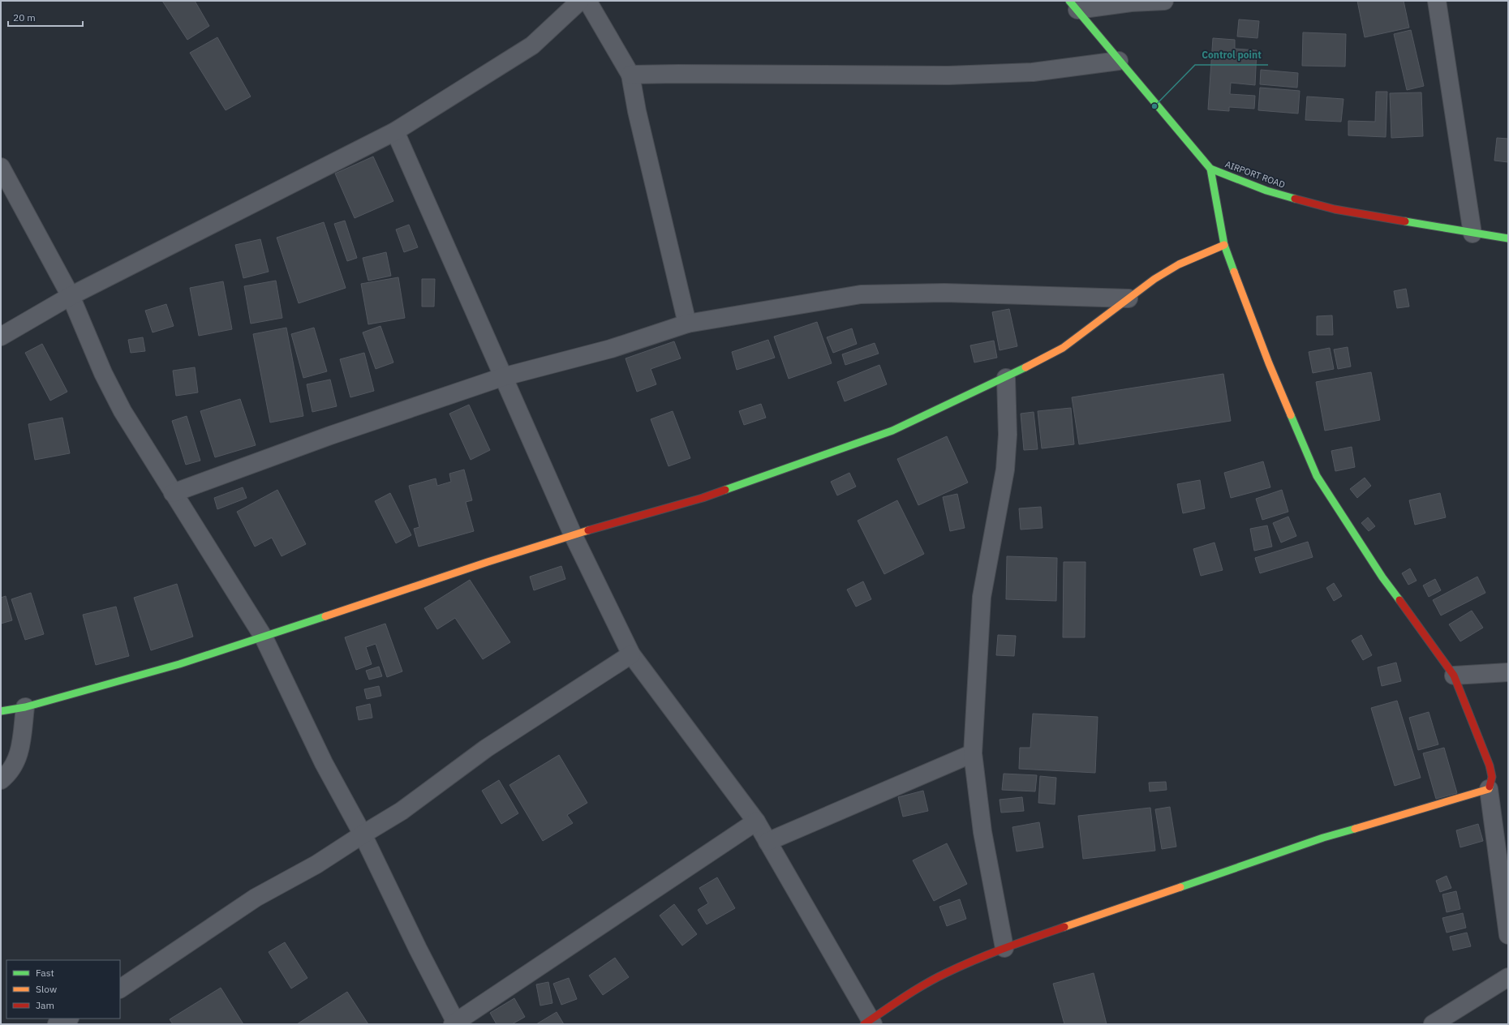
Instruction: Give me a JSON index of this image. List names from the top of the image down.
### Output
{
  "streets": {
    "street": ["AIRPORT ROAD"]
  },
  "places": ["Control point"],
  "legend": ["Fast", "Slow", "Jam"],
  "scale_bar": "20 m"
}
